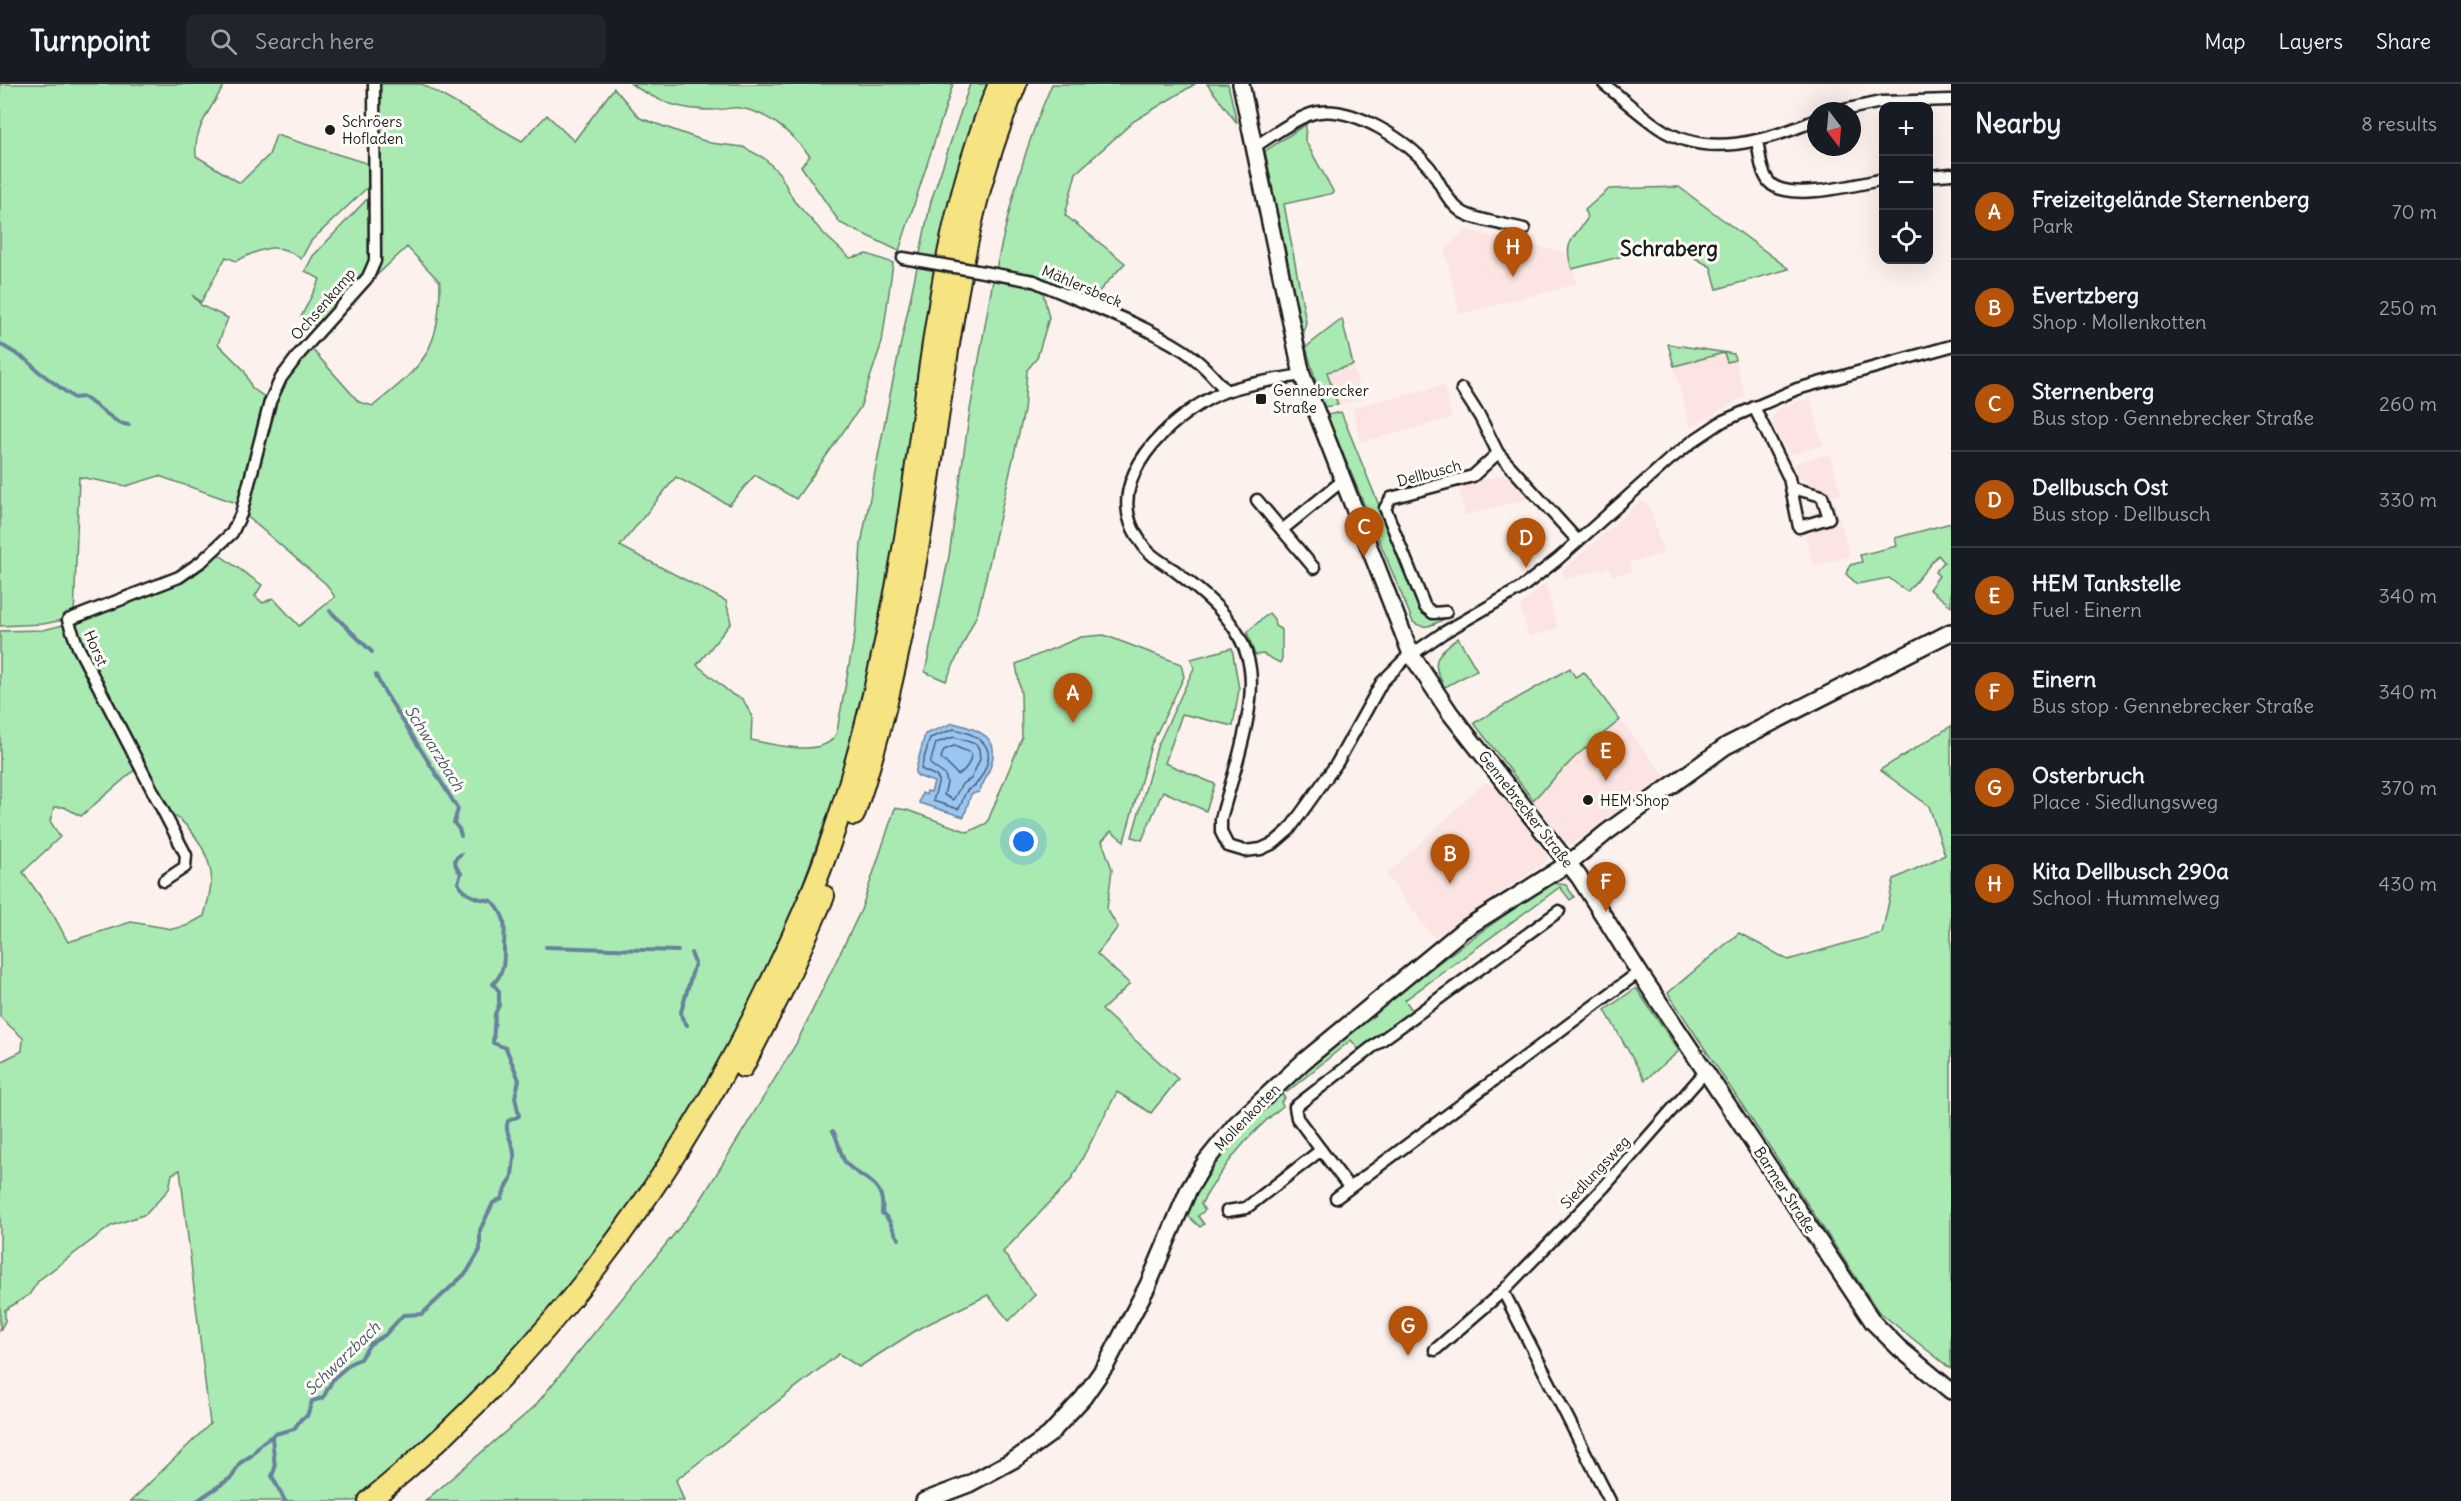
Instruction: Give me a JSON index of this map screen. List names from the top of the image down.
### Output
{
  "streets": {
    "main road": ["Gennebrecker Straße", "Mollenkotten", "Barmer Straße"],
    "street": [
      "Mählersbeck",
      "Ochsenkamp",
      "Dellbusch",
      "Horst",
      "Siedlungsweg"
    ]
  },
  "crossings": [
    ["Ochsenkamp", "Horst"],
    ["Gennebrecker Straße", "Mollenkotten"],
    ["Gennebrecker Straße", "Barmer Straße"],
    ["Siedlungsweg", "Barmer Straße"]
  ],
  "districts": ["Schraberg"],
  "water": ["Schwarzbach"],
  "places": {
    "other": ["Schröers Hofladen", "HEM Shop"],
    "transit": ["Gennebrecker Straße"]
  },
  "north": "bottom",
  "page": {
    "header": "Turnpoint",
    "search": "Search here",
    "nav": ["Map", "Layers", "Share"],
    "heading": ["Nearby", "8 results"],
    "map_buttons": ["+", "−"],
    "list": [
      {
        "mark": "A",
        "name": "Freizeitgelände Sternenberg",
        "note": "Park",
        "value": "70 m"
      },
      {
        "mark": "B",
        "name": "Evertzberg",
        "note": "Shop · Mollenkotten",
        "value": "250 m"
      },
      {
        "mark": "C",
        "name": "Sternenberg",
        "note": "Bus stop · Gennebrecker Straße",
        "value": "260 m"
      },
      {
        "mark": "D",
        "name": "Dellbusch Ost",
        "note": "Bus stop · Dellbusch",
        "value": "330 m"
      },
      {
        "mark": "E",
        "name": "HEM Tankstelle",
        "note": "Fuel · Einern",
        "value": "340 m"
      },
      {
        "mark": "F",
        "name": "Einern",
        "note": "Bus stop · Gennebrecker Straße",
        "value": "340 m"
      },
      {
        "mark": "G",
        "name": "Osterbruch",
        "note": "Place · Siedlungsweg",
        "value": "370 m"
      },
      {
        "mark": "H",
        "name": "Kita Dellbusch 290a",
        "note": "School · Hummelweg",
        "value": "430 m"
      }
    ],
    "pins": [
      "H",
      "C",
      "D",
      "A",
      "E",
      "B",
      "F",
      "G"
    ]
  }
}
